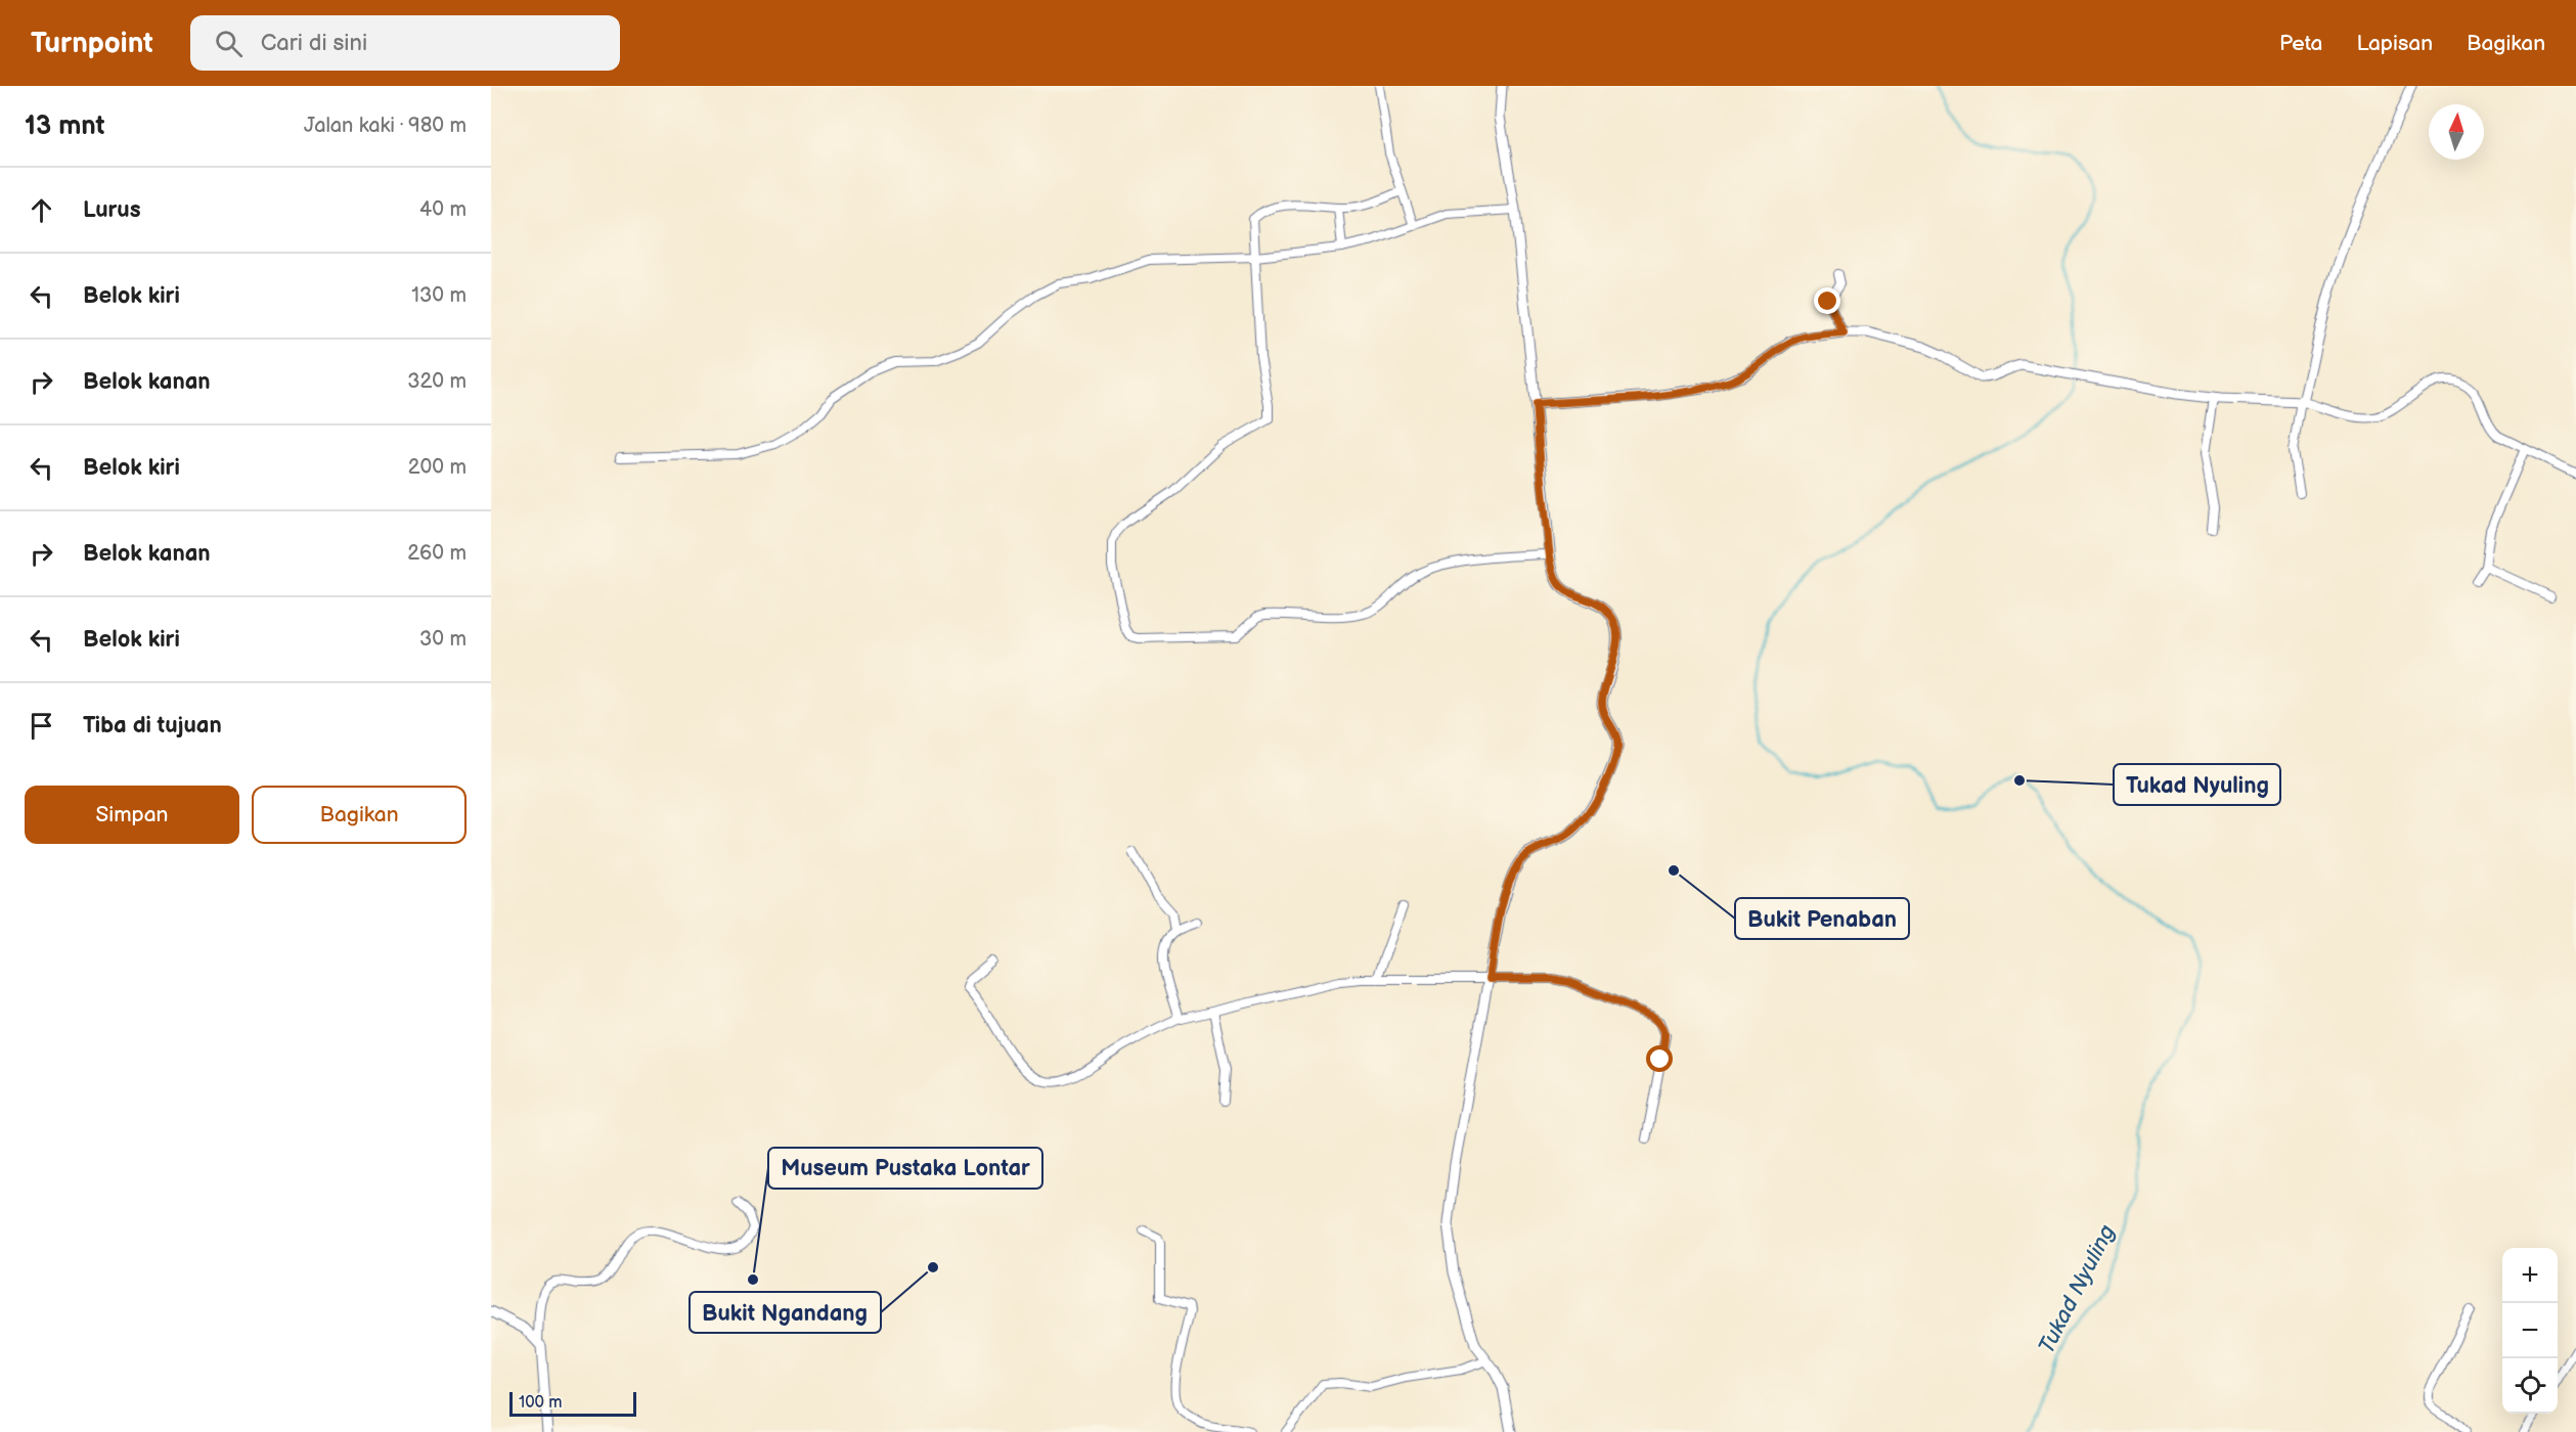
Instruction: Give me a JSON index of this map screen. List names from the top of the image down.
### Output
{
  "water": ["Tukad Nyuling"],
  "places": [
    "Tukad Nyuling",
    "Bukit Penaban",
    "Bukit Ngandang",
    "Museum Pustaka Lontar"
  ],
  "scale_bar": "100 m",
  "north": "top",
  "page": {
    "header": "Turnpoint",
    "search": "Cari di sini",
    "nav": ["Peta", "Lapisan", "Bagikan"],
    "heading": ["13 mnt", "Jalan kaki · 980 m"],
    "list": [
      ["Lurus", "40 m"],
      ["Belok kiri", "130 m"],
      ["Belok kanan", "320 m"],
      ["Belok kiri", "200 m"],
      ["Belok kanan", "260 m"],
      ["Belok kiri", "30 m"],
      "Tiba di tujuan"
    ],
    "buttons": ["Simpan", "Bagikan"],
    "map_buttons": ["+", "−"],
    "scale": "100 m"
  }
}
